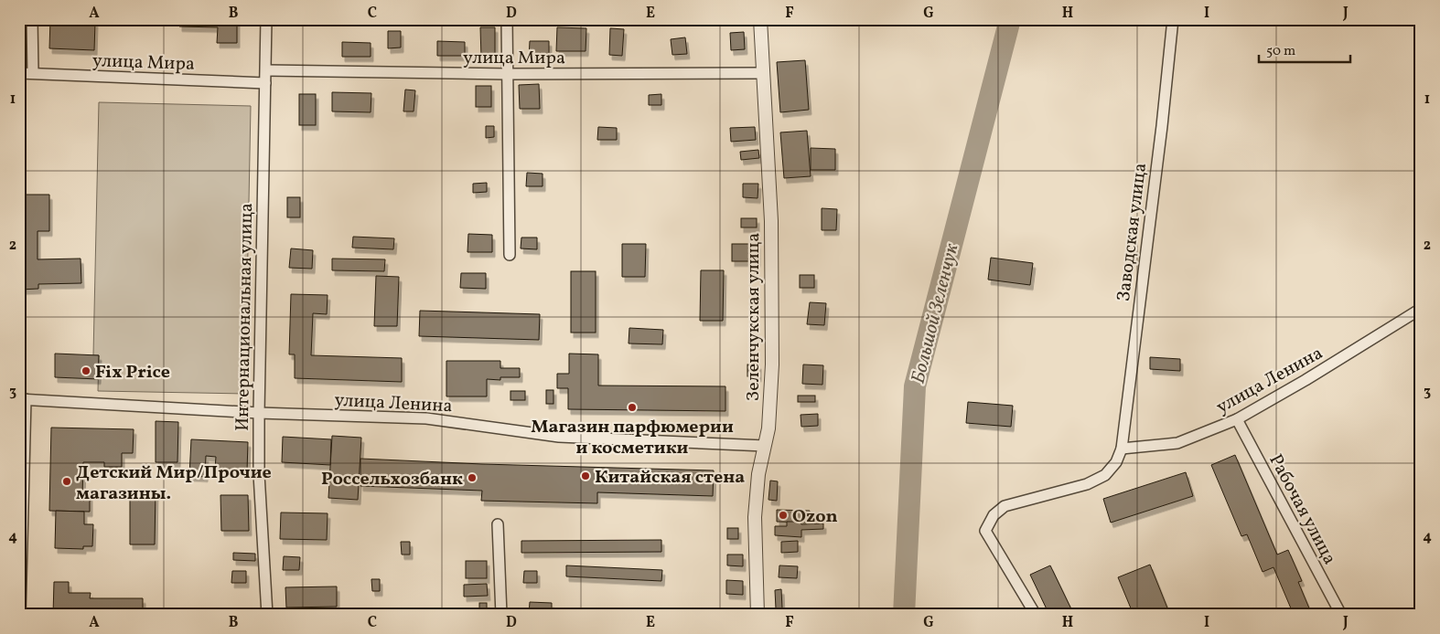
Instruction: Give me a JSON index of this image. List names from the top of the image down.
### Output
{
  "streets": {
    "street": [
      "улица Мира",
      "Заводская улица",
      "Интернациональная улица",
      "Зеленчукская улица",
      "улица Ленина",
      "Рабочая улица"
    ]
  },
  "crossings": [
    ["улица Мира", "Интернациональная улица"],
    ["улица Мира", "Зеленчукская улица"],
    ["Заводская улица", "улица Ленина"],
    ["Интернациональная улица", "улица Ленина"],
    ["Зеленчукская улица", "улица Ленина"],
    ["улица Ленина", "Рабочая улица"]
  ],
  "water": ["Большой Зеленчук"],
  "places": [
    "Fix Price",
    "Магазин парфюмерии и косметики",
    "Китайская стена",
    "Россельхозбанк",
    "Детский Мир/Прочие магазины.",
    "Ozon"
  ],
  "scale_bar": "50 m",
  "grid": {
    "columns": [
      "A",
      "B",
      "C",
      "D",
      "E",
      "F",
      "G",
      "H",
      "I",
      "J"
    ],
    "rows": [
      "1",
      "2",
      "3",
      "4"
    ]
  }
}
